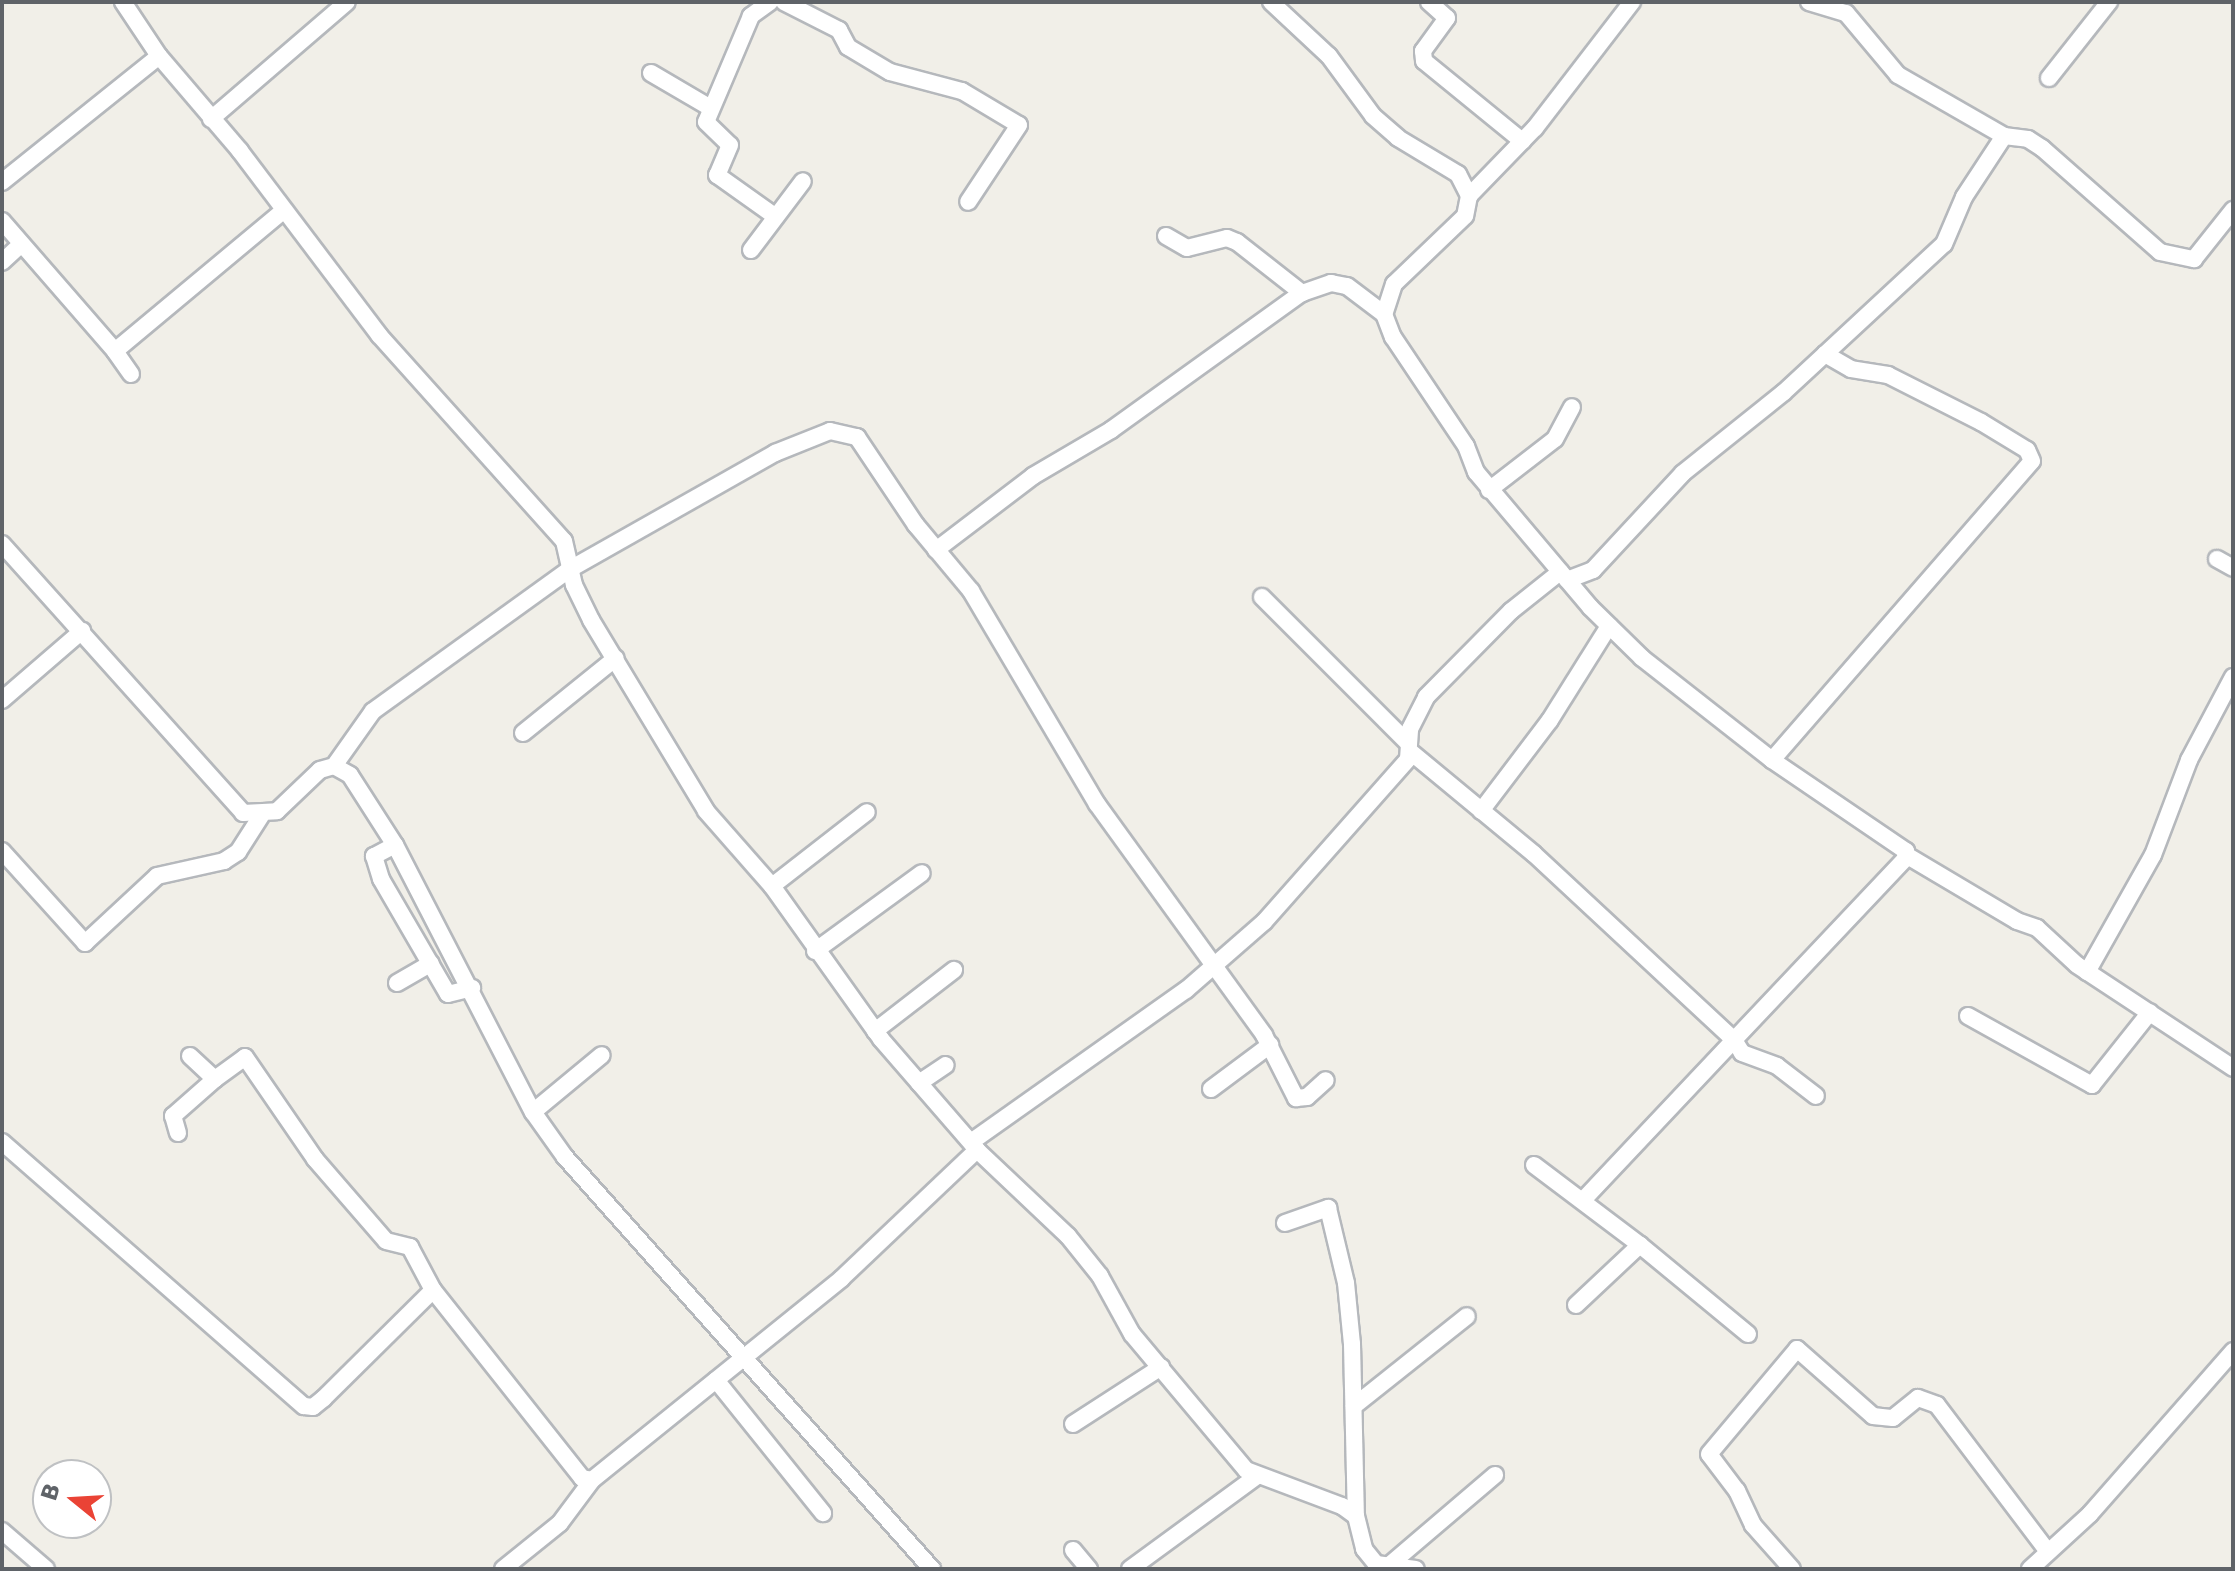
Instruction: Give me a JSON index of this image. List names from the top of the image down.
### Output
{
  "north": "left"
}
